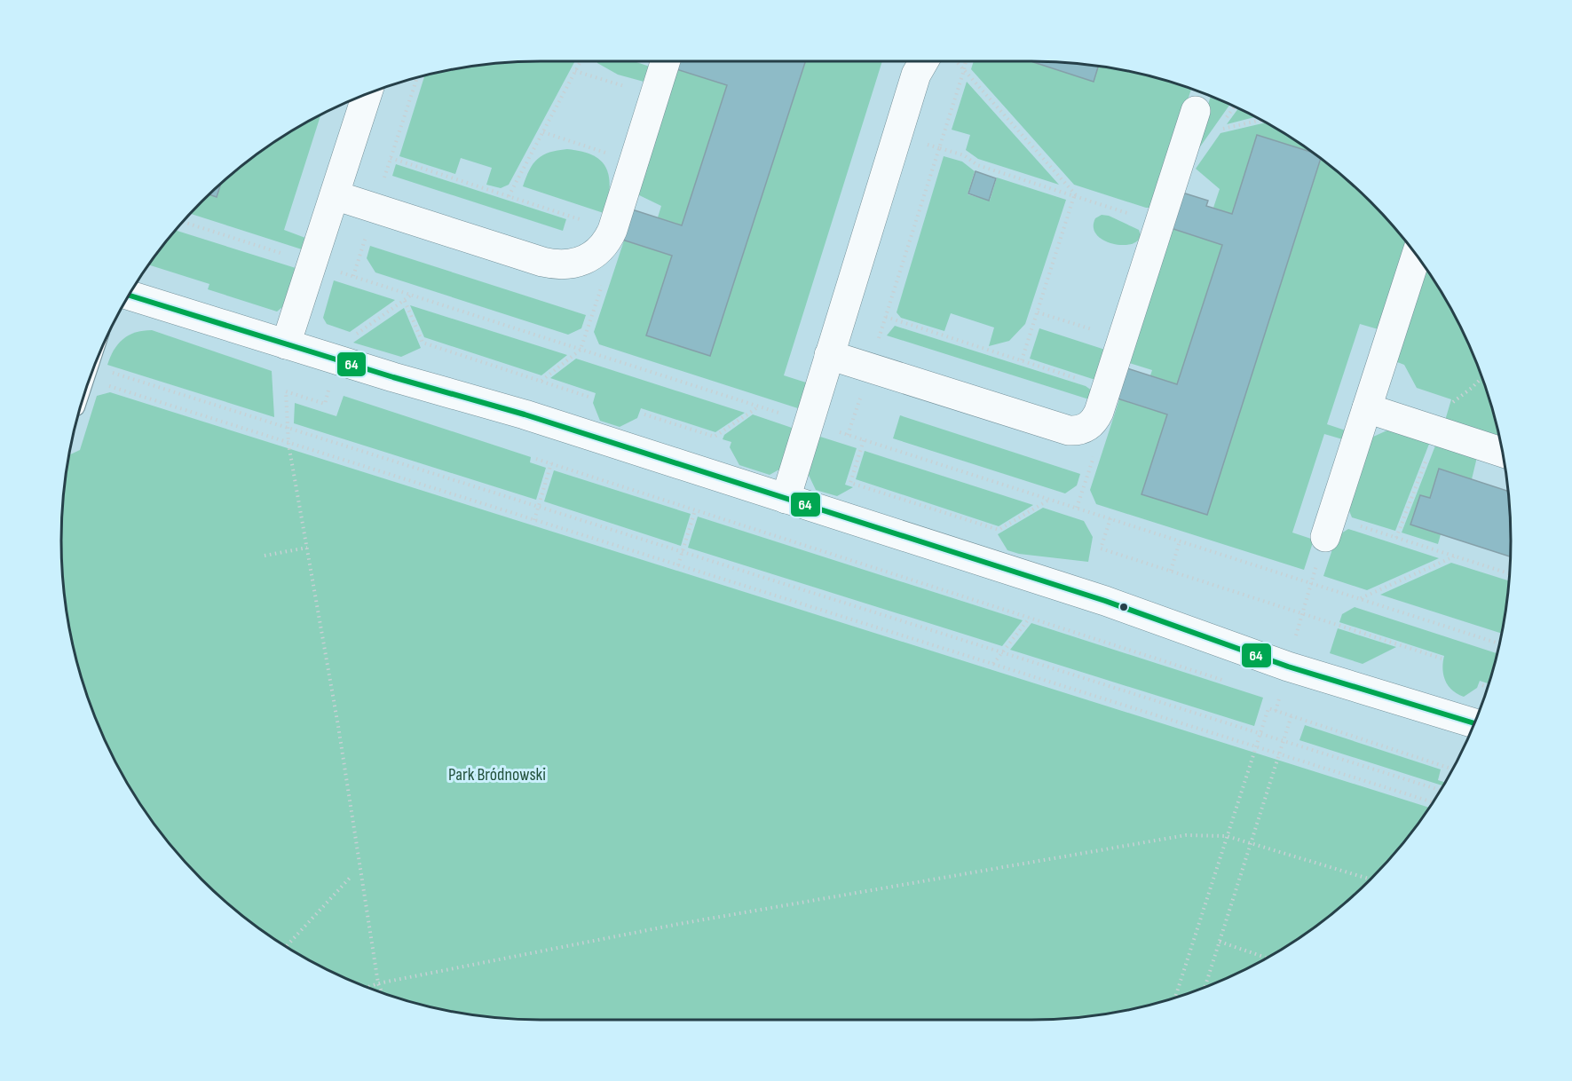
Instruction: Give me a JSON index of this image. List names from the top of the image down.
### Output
{
  "parks": ["Park Bródnowski"],
  "lines": ["transit line 64"]
}
